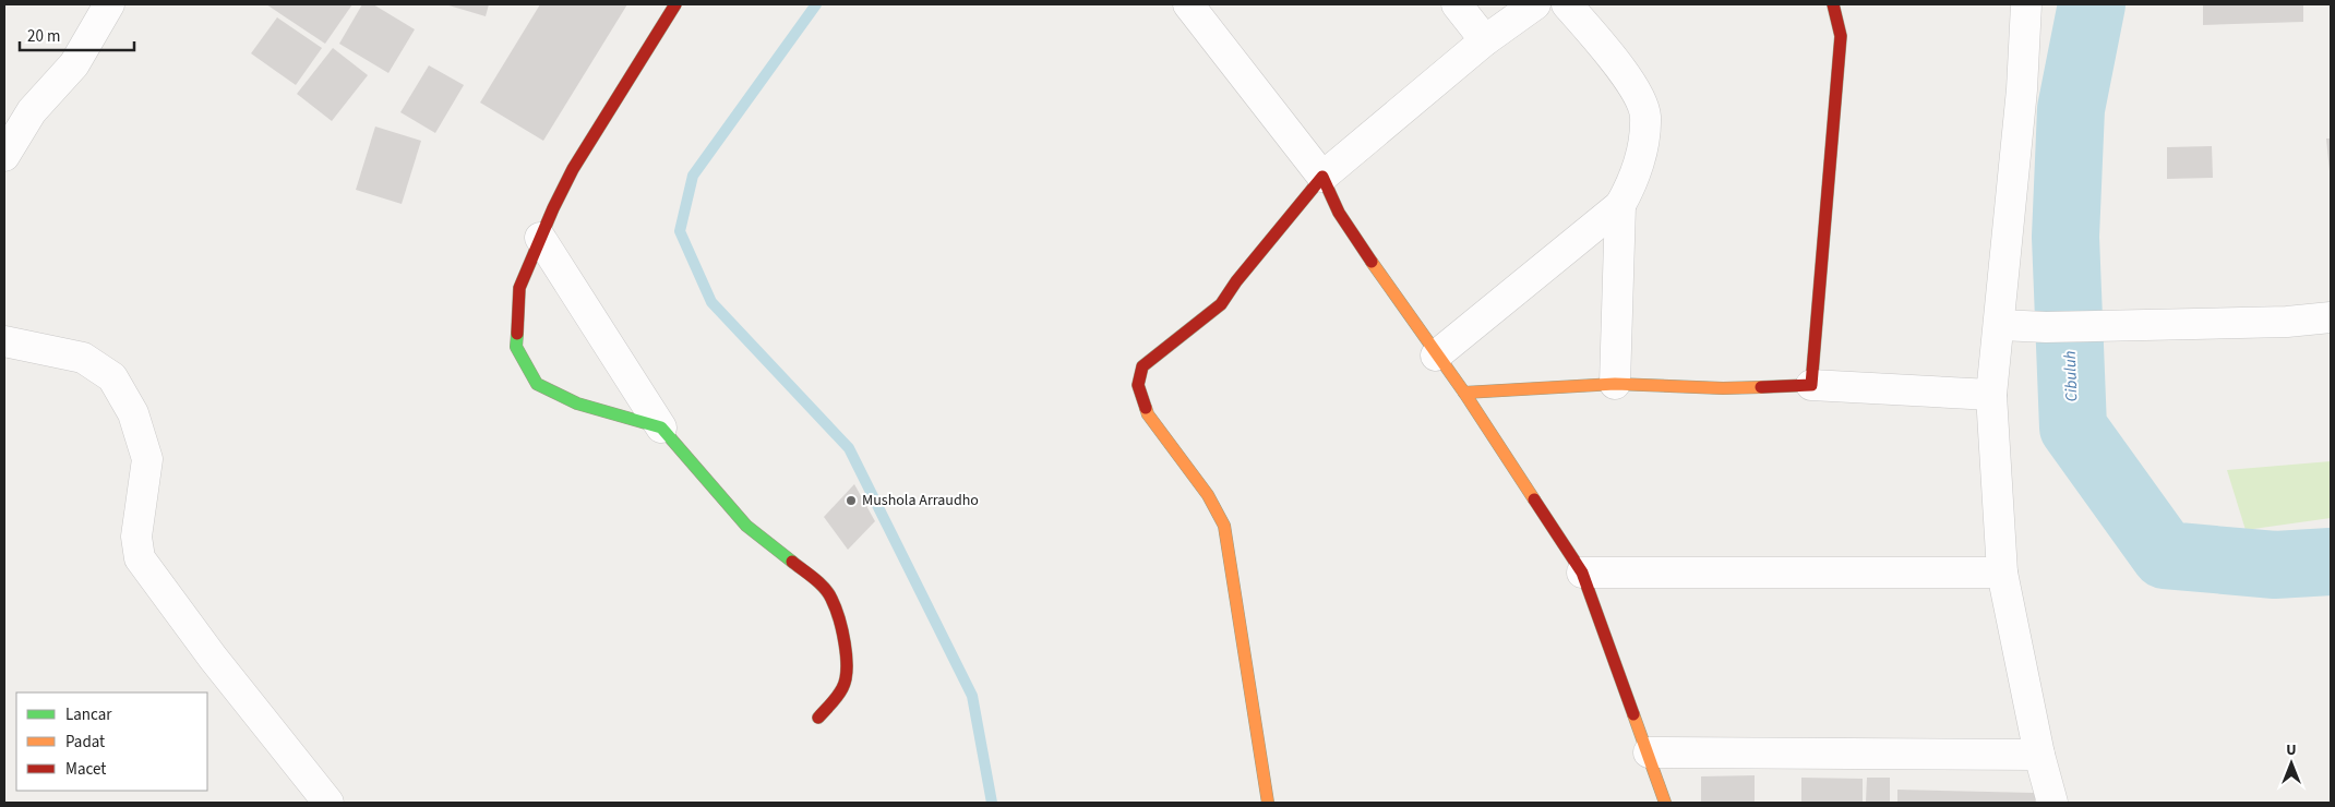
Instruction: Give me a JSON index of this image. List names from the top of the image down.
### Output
{
  "water": ["Cibuluh"],
  "places": ["Mushola Arraudho"],
  "legend": ["Lancar", "Padat", "Macet"],
  "scale_bar": "20 m",
  "north": "top"
}
